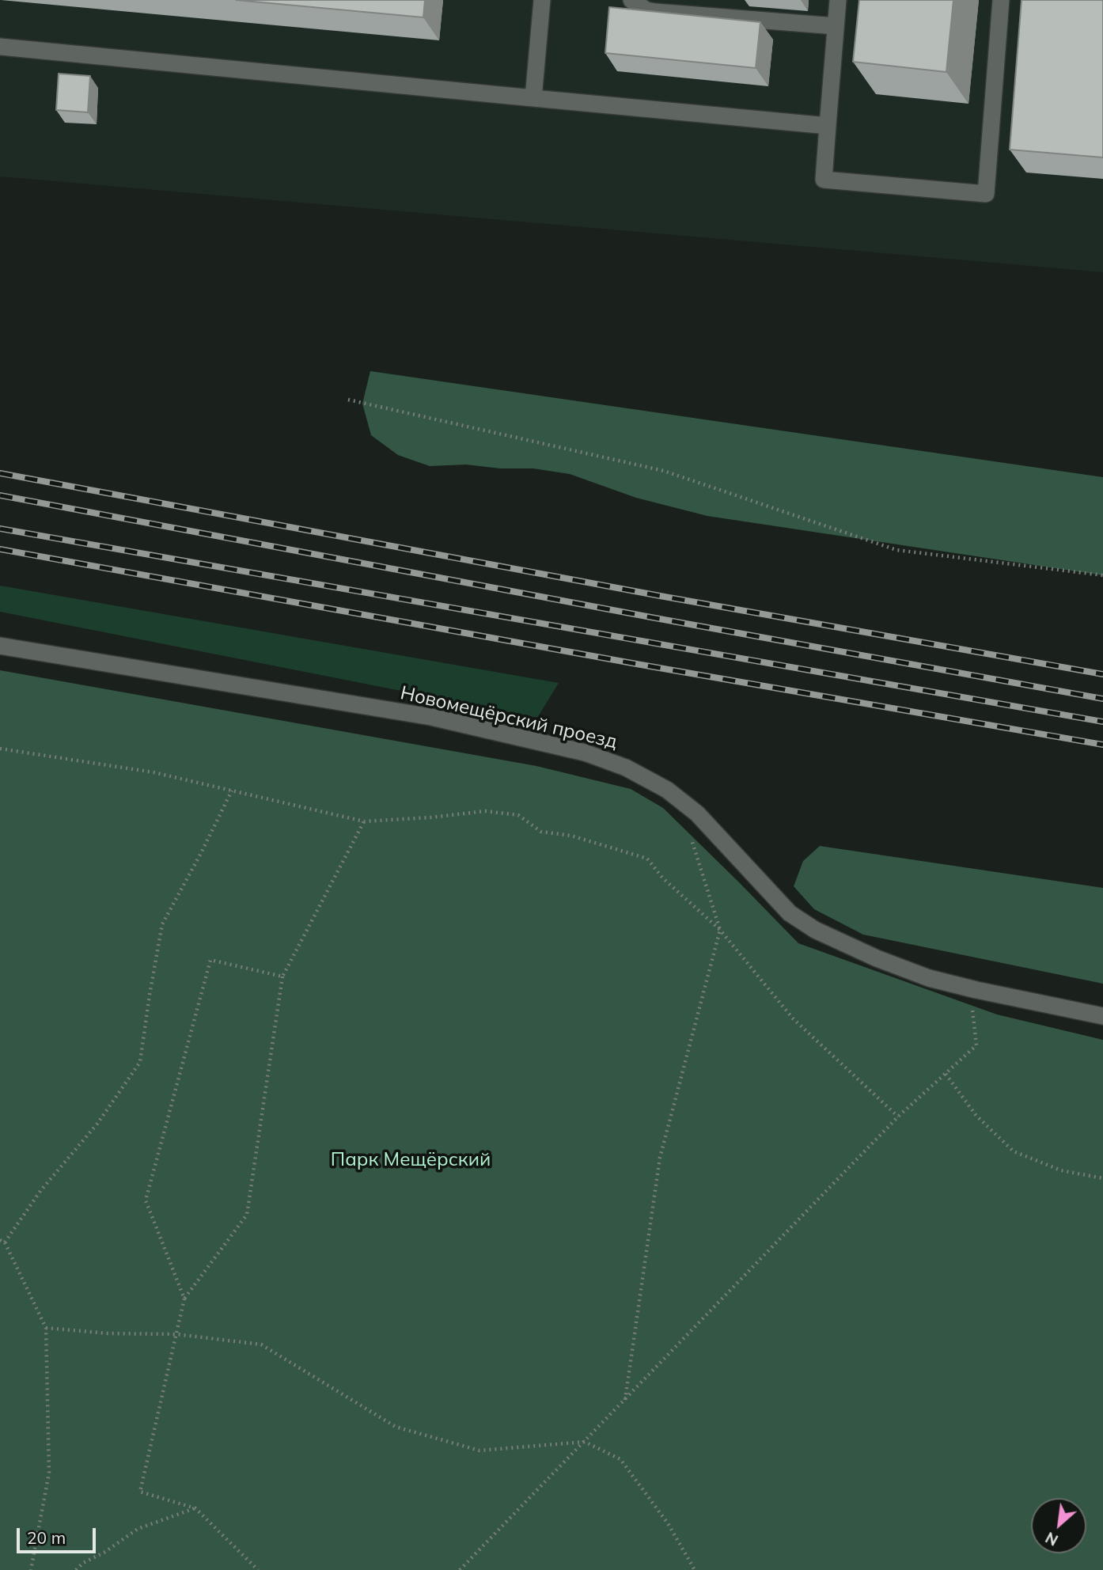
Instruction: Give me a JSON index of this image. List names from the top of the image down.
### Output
{
  "streets": {
    "street": ["Новомещёрский проезд"]
  },
  "parks": ["Парк Мещёрский"],
  "scale_bar": "20 m",
  "north": "bottom left"
}
